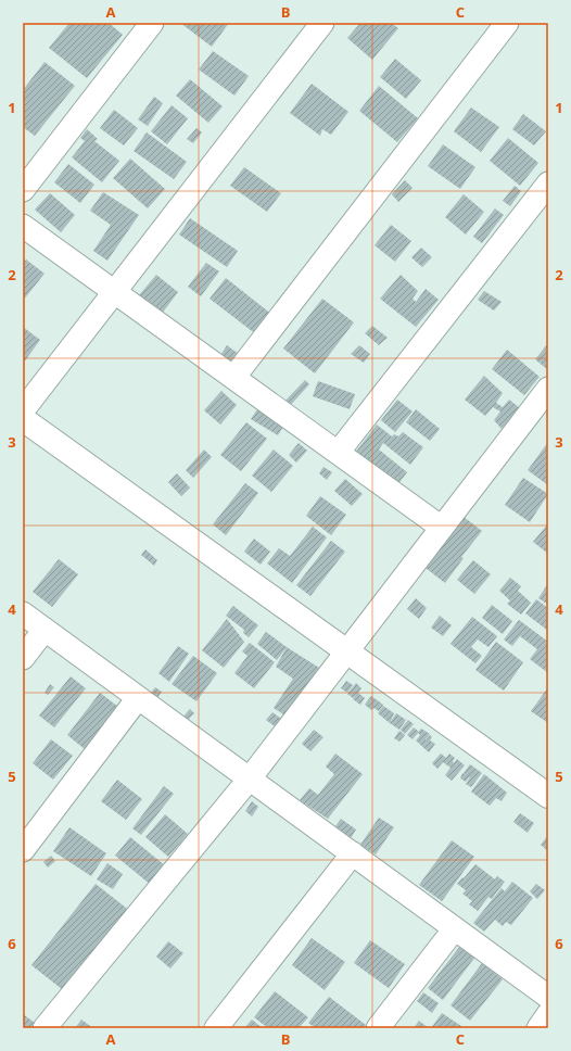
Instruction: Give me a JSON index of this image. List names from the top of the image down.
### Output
{
  "grid": {
    "columns": ["A", "B", "C"],
    "rows": [
      "1",
      "2",
      "3",
      "4",
      "5",
      "6"
    ]
  }
}
